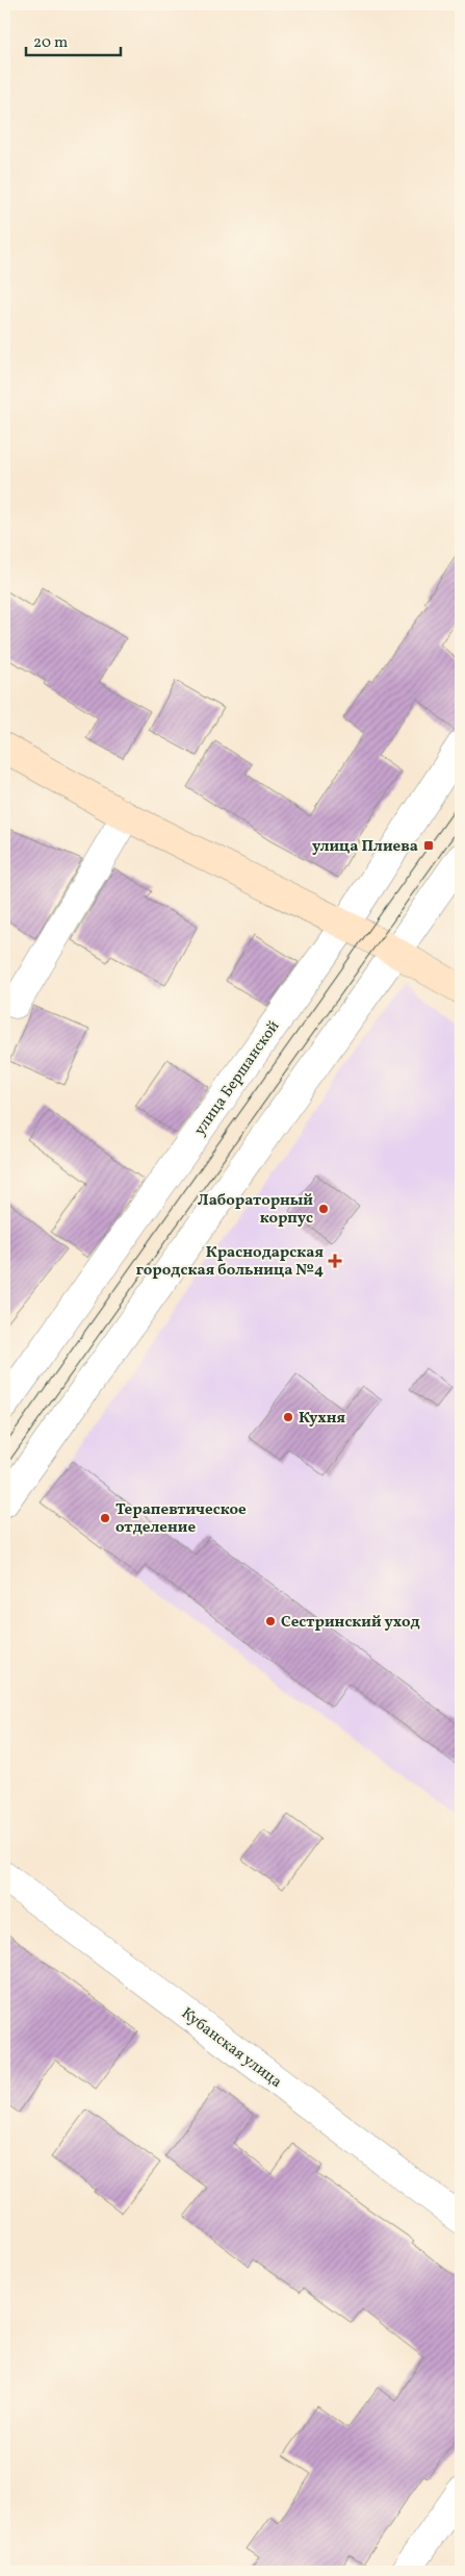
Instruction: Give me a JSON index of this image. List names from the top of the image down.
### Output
{
  "streets": {
    "street": ["улица Бершанской", "Кубанская улица"]
  },
  "places": {
    "transit": ["улица Плиева"],
    "other": [
      "Лабораторный корпус",
      "Кухня",
      "Терапевтическое отделение",
      "Сестринский уход"
    ],
    "health": ["Краснодарская городская больница №4"]
  },
  "scale_bar": "20 m"
}
